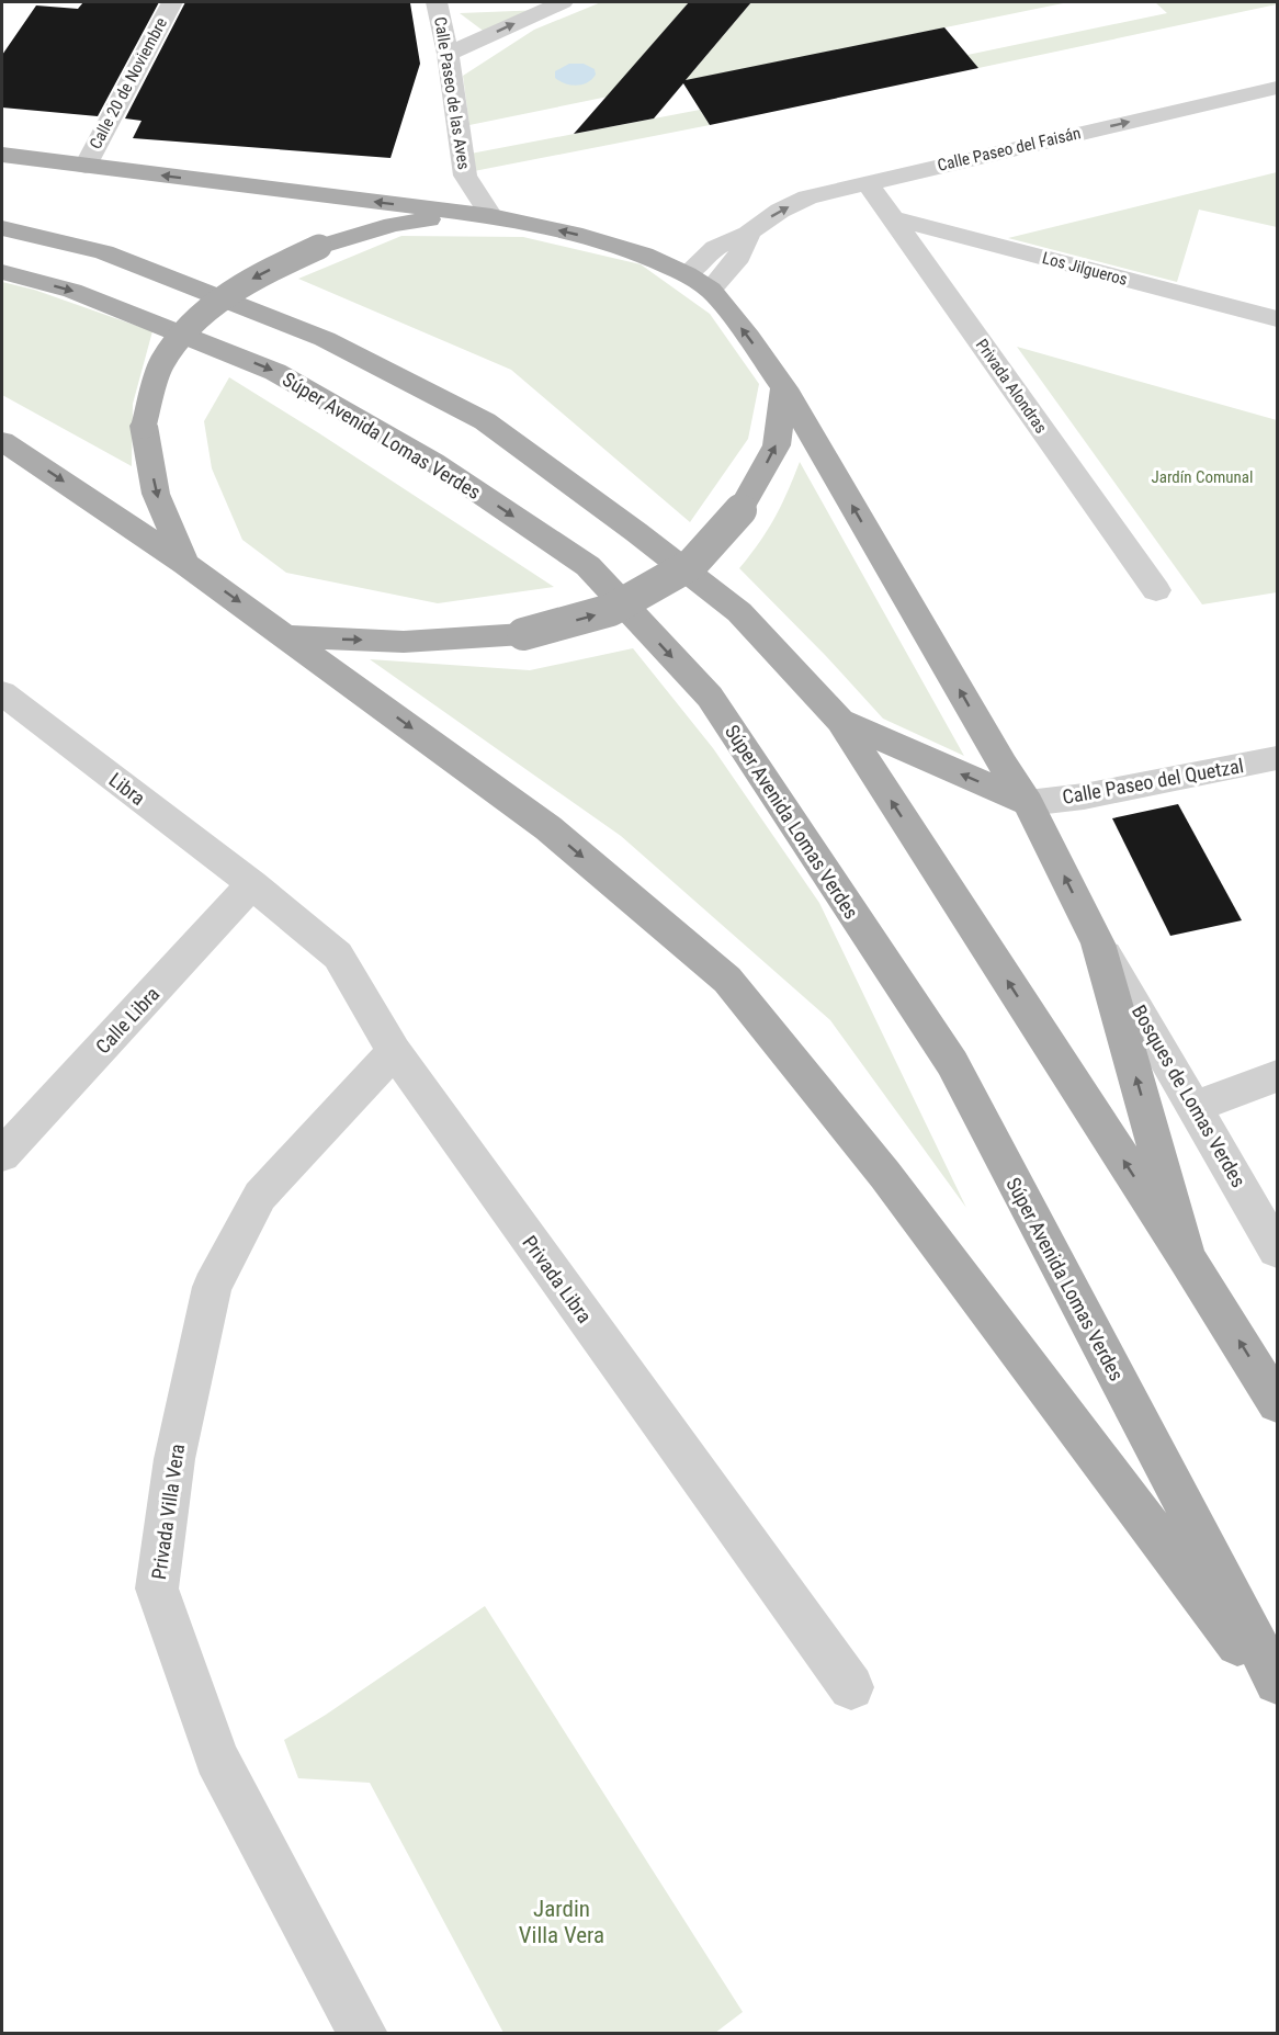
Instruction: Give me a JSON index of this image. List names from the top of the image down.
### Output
{
  "streets": {
    "main road": ["Súper Avenida Lomas Verdes"],
    "street": [
      "Calle 20 de Noviembre",
      "Calle Paseo de las Aves",
      "Calle Paseo del Faisán",
      "Los Jilgueros",
      "Privada Alondras",
      "Calle Paseo del Quetzal",
      "Libra",
      "Calle Libra",
      "Bosques de Lomas Verdes",
      "Privada Libra",
      "Privada Villa Vera"
    ]
  },
  "crossings": [
    ["Calle Paseo del Faisán", "Privada Alondras"],
    ["Los Jilgueros", "Privada Alondras"],
    ["Libra", "Calle Libra"],
    ["Libra", "Privada Libra"],
    ["Calle Libra", "Privada Libra"],
    ["Privada Libra", "Privada Villa Vera"]
  ],
  "one_way": ["Calle Paseo del Faisán"],
  "parks": ["Jardín Comunal", "Jardin Villa Vera"]
}
